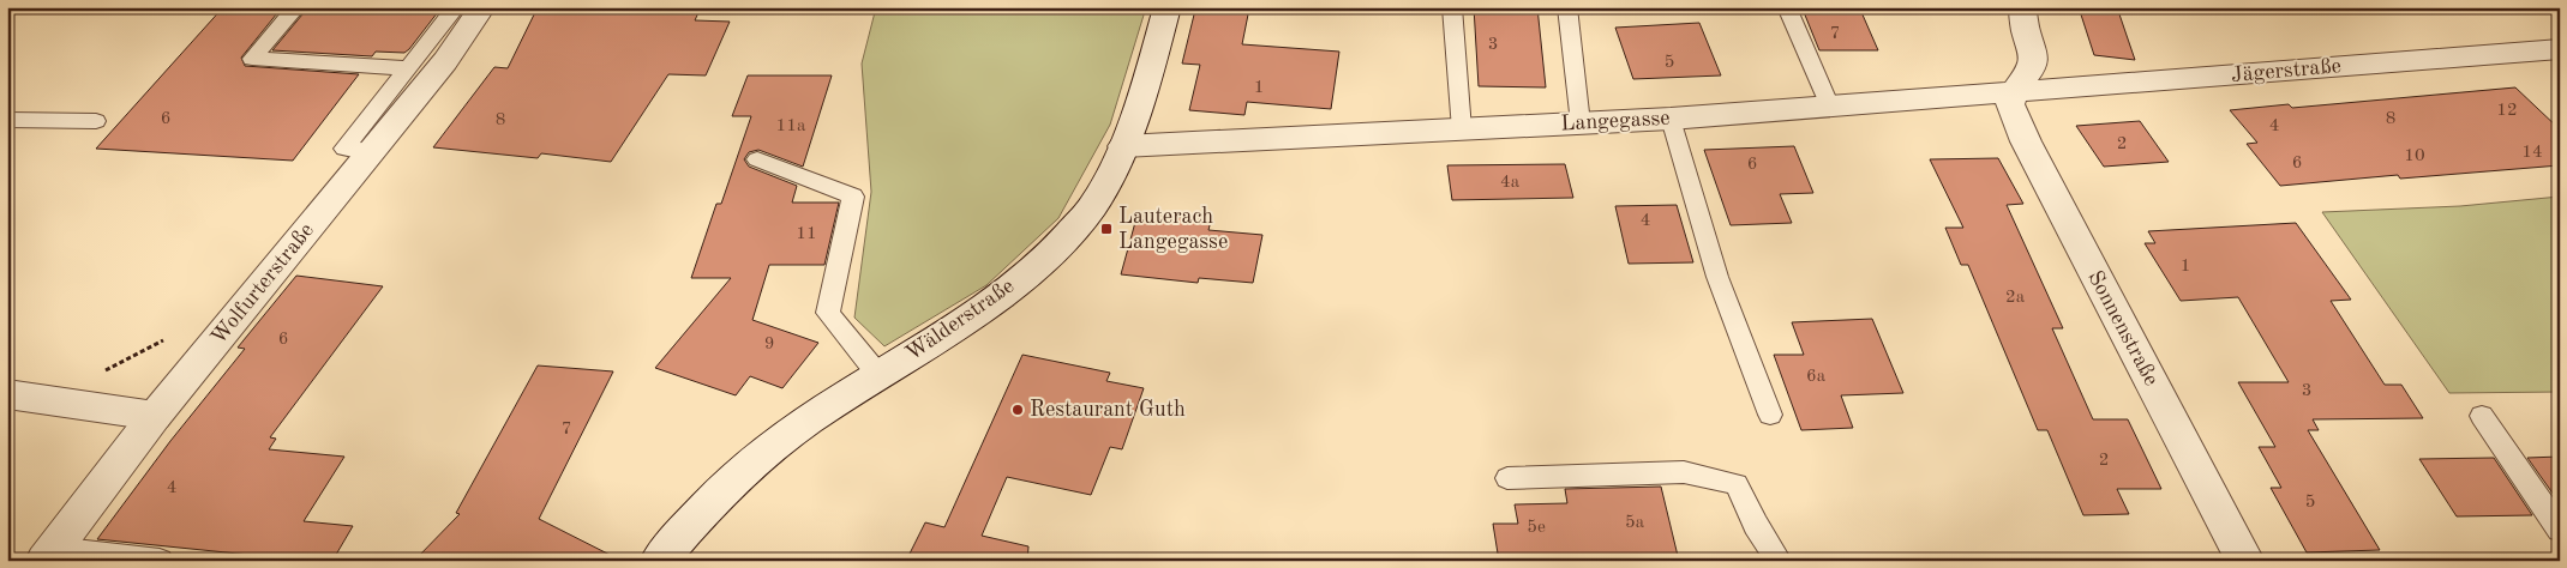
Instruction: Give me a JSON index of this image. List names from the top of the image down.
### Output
{
  "streets": {
    "street": [
      "Jägerstraße",
      "Langegasse",
      "Wolfurterstraße",
      "Wälderstraße",
      "Sonnenstraße"
    ]
  },
  "crossings": [
    ["Jägerstraße", "Langegasse"],
    ["Jägerstraße", "Sonnenstraße"],
    ["Langegasse", "Wälderstraße"],
    ["Langegasse", "Sonnenstraße"]
  ],
  "places": {
    "transit": ["Lauterach Langegasse"],
    "other": ["Restaurant Guth"]
  },
  "house_numbers": [
    "7",
    "3",
    "5",
    "1",
    "12",
    "6",
    "8",
    "8",
    "11a",
    "4",
    "2",
    "14",
    "10",
    "6",
    "6",
    "4a",
    "4",
    "11",
    "1",
    "2a",
    "6",
    "9",
    "6a",
    "3",
    "7",
    "2",
    "4",
    "5",
    "5a",
    "5e"
  ]
}
